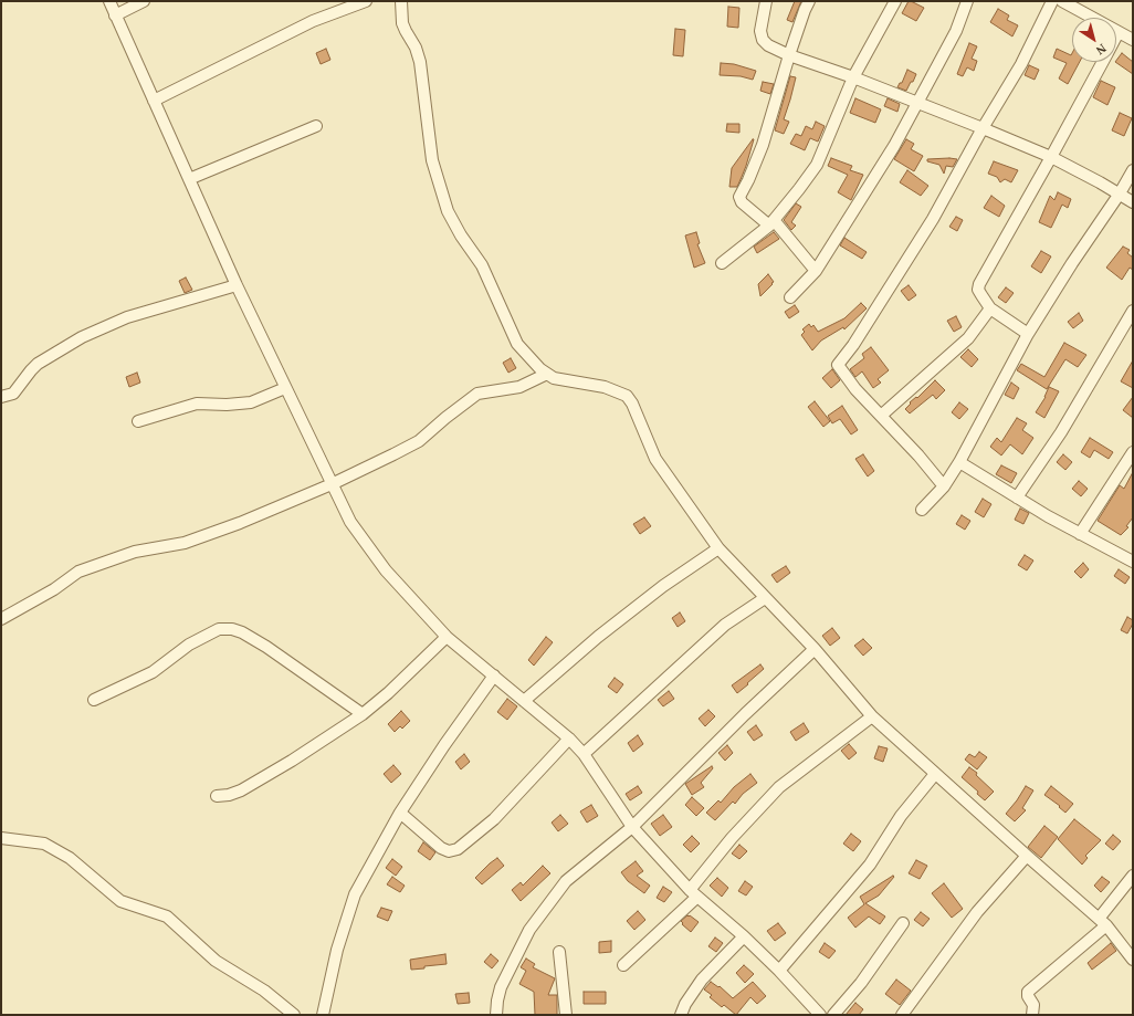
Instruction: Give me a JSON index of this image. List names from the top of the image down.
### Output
{
  "north": "bottom right"
}
